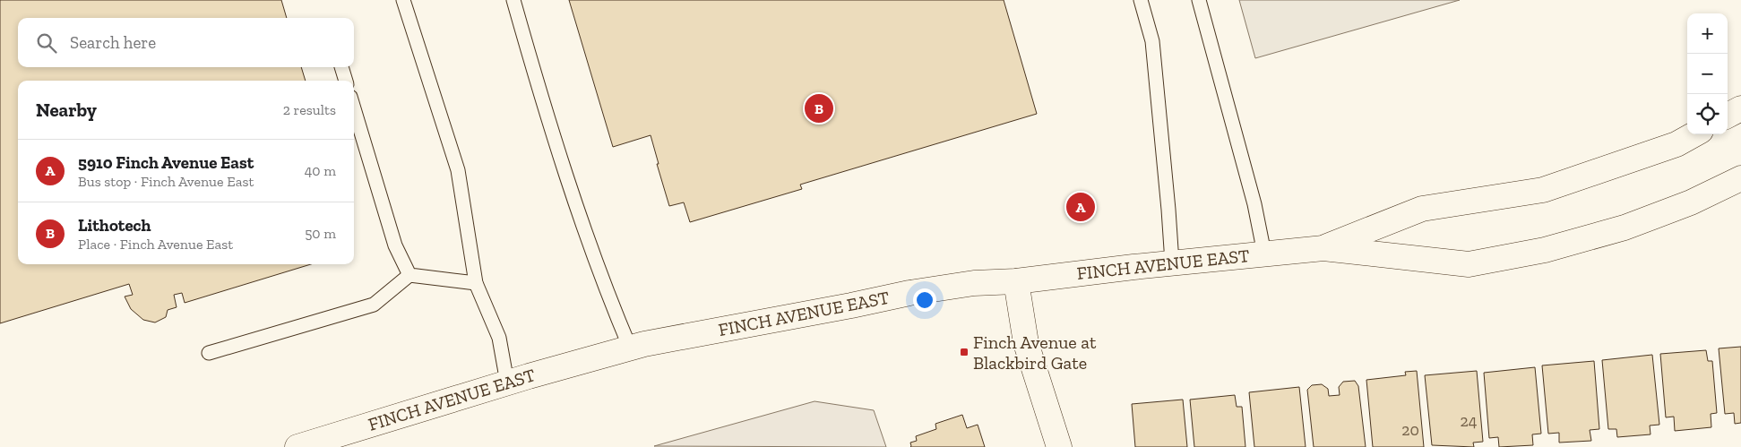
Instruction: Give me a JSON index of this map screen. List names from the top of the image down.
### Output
{
  "streets": {
    "main road": ["FINCH AVENUE EAST"]
  },
  "places": {
    "transit": ["Finch Avenue at Blackbird Gate"]
  },
  "house_numbers": ["24", "20"],
  "page": {
    "map_buttons": ["+", "−"],
    "search": "Search here",
    "heading": ["Nearby", "2 results"],
    "pins": ["B", "A"],
    "list": [
      {
        "mark": "A",
        "name": "5910 Finch Avenue East",
        "note": "Bus stop · Finch Avenue East",
        "value": "40 m"
      },
      {
        "mark": "B",
        "name": "Lithotech",
        "note": "Place · Finch Avenue East",
        "value": "50 m"
      }
    ]
  }
}
